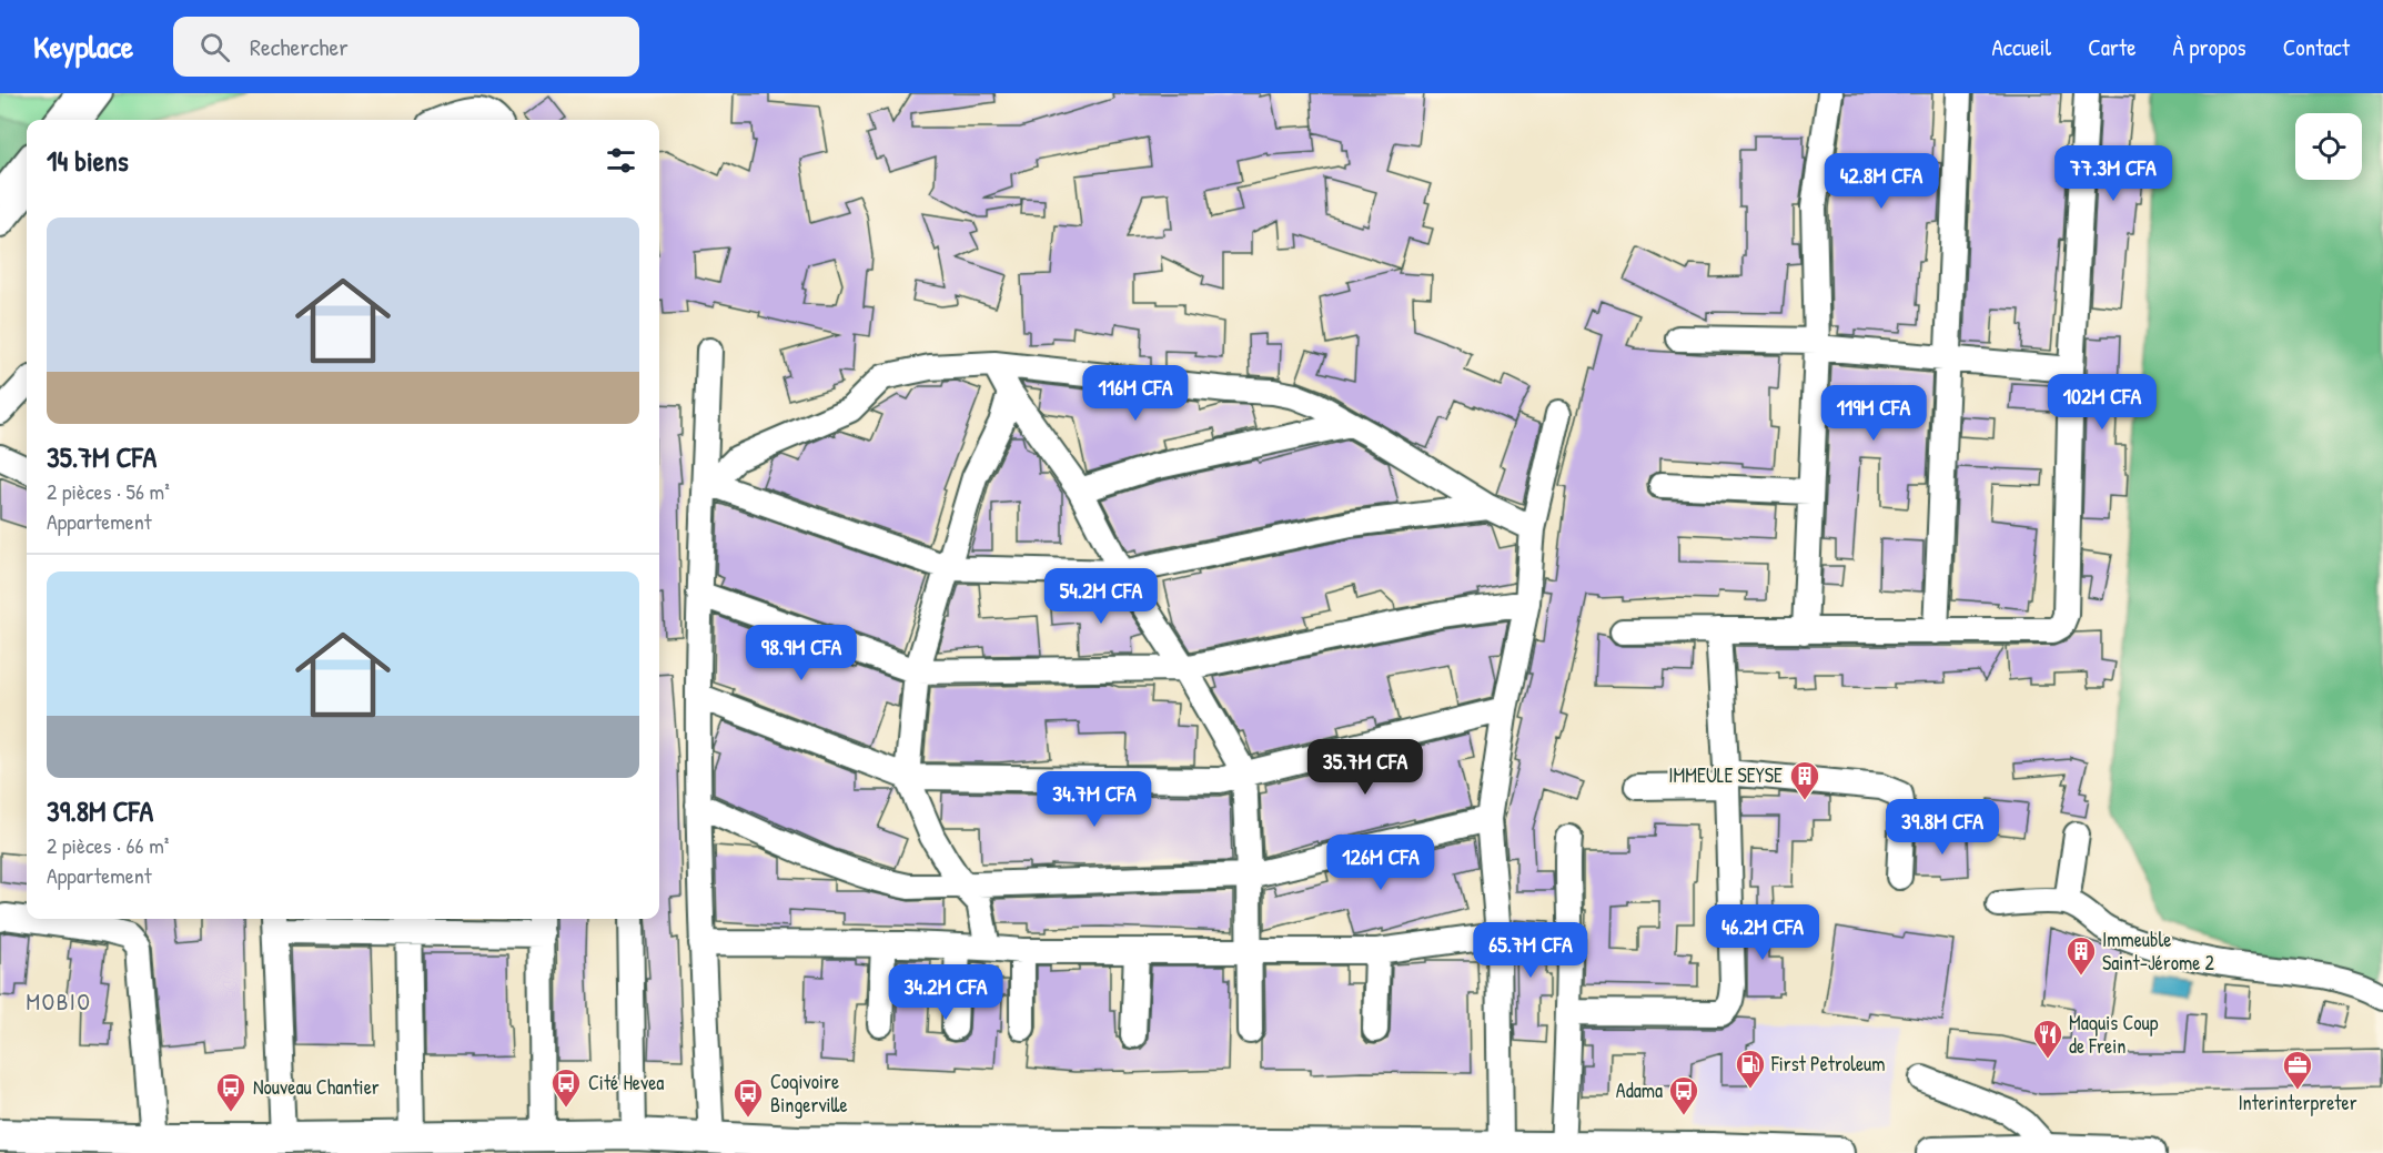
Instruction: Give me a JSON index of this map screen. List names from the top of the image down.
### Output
{
  "districts": ["MOBIO"],
  "places": {
    "building": ["IMMEULE SEYSE", "Immeuble Saint-Jérome 2"],
    "restaurant": ["Maquis Coup de Frein"],
    "fuel station": ["First Petroleum"],
    "office": ["Interinterpreter"],
    "bus stop": [
      "Cité Hevea",
      "Nouveau Chantier",
      "Adama",
      "Coqivoire Bingerville"
    ]
  },
  "page": {
    "header": "Keyplace",
    "search": "Rechercher",
    "nav": [
      "Accueil",
      "Carte",
      "À propos",
      "Contact"
    ],
    "heading": "14 biens",
    "price": [
      "77.3M CFA",
      "42.8M CFA",
      "116M CFA",
      "102M CFA",
      "119M CFA",
      "54.2M CFA",
      "98.9M CFA",
      "35.7M CFA",
      "34.7M CFA",
      "39.8M CFA",
      "126M CFA",
      "46.2M CFA",
      "65.7M CFA",
      "34.2M CFA"
    ],
    "list": [
      {
        "name": "35.7M CFA",
        "note": "2 pièces · 56 m² · Appartement"
      },
      {
        "name": "39.8M CFA",
        "note": "2 pièces · 66 m² · Appartement"
      }
    ]
  }
}
